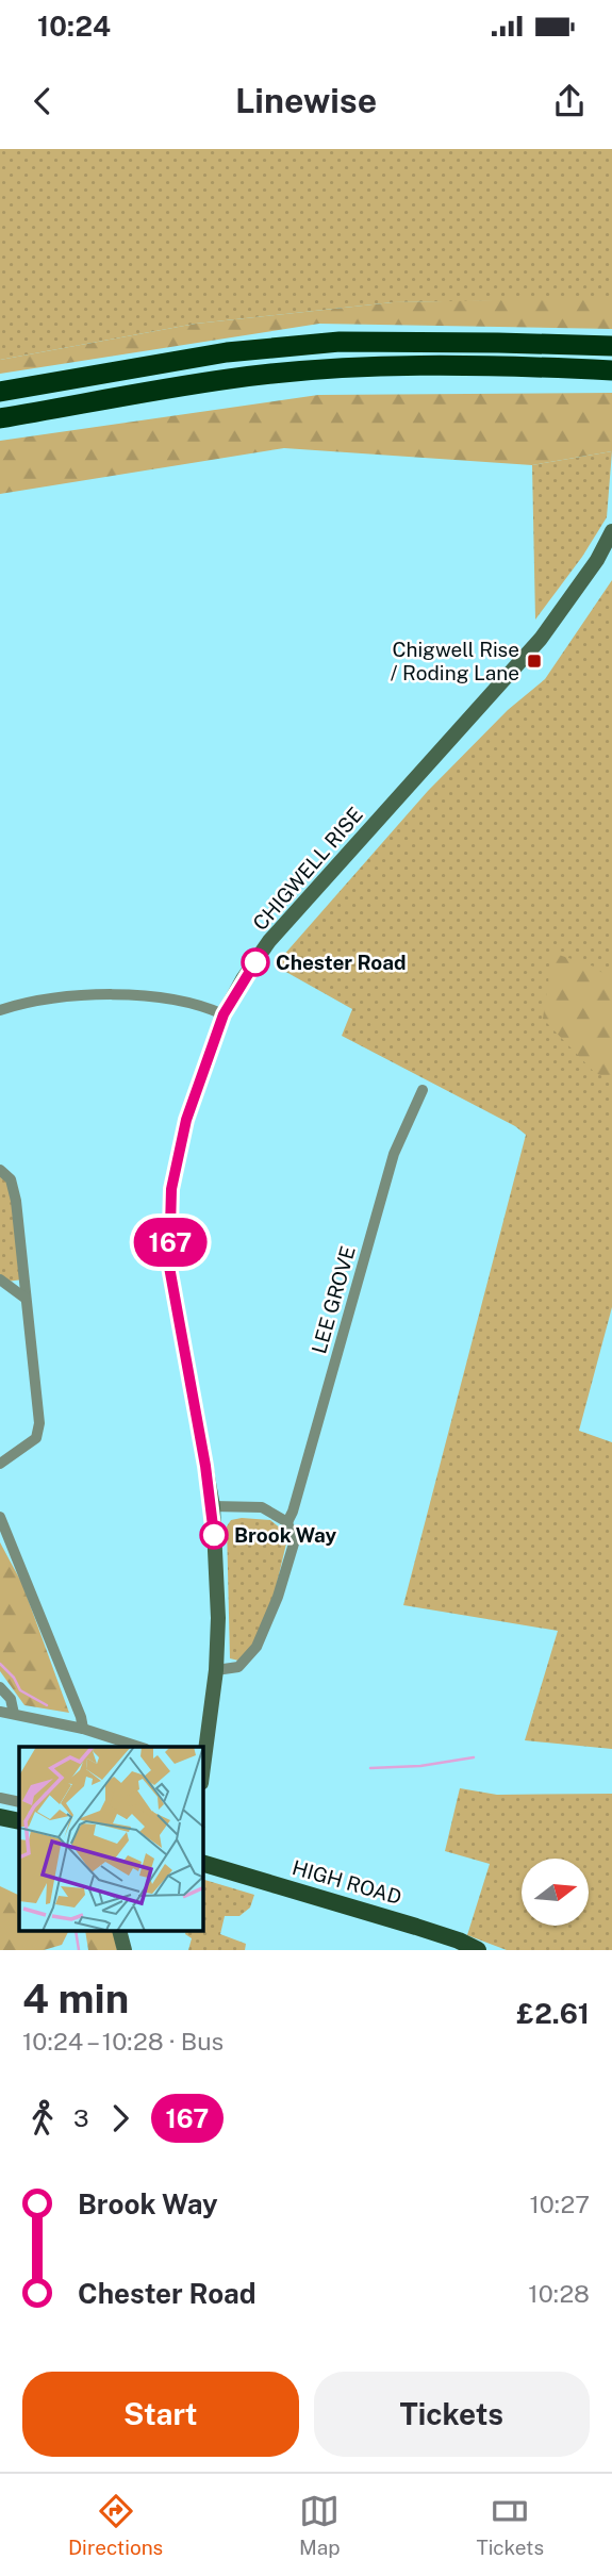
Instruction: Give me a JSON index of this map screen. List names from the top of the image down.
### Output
{
  "streets": {
    "main road": ["CHIGWELL RISE", "HIGH ROAD"],
    "street": ["LEE GROVE"]
  },
  "crossings": [
    ["CHIGWELL RISE", "LEE GROVE"]
  ],
  "places": {
    "transit": ["Chigwell Rise / Roding Lane"],
    "other": ["Chester Road", "Brook Way"]
  },
  "lines": ["bus line 167"],
  "north": "right",
  "page": {
    "status": "10:24",
    "header": "Linewise",
    "on_map": "167",
    "heading": ["4 min", "10:24 – 10:28 · Bus", "£2.61"],
    "legs": ["3", "167"],
    "list": [
      {
        "name": "Brook Way",
        "value": "10:27"
      },
      {
        "name": "Chester Road",
        "value": "10:28"
      }
    ],
    "buttons": ["Start", "Tickets"],
    "tabs": ["Directions", "Map", "Tickets"]
  }
}
